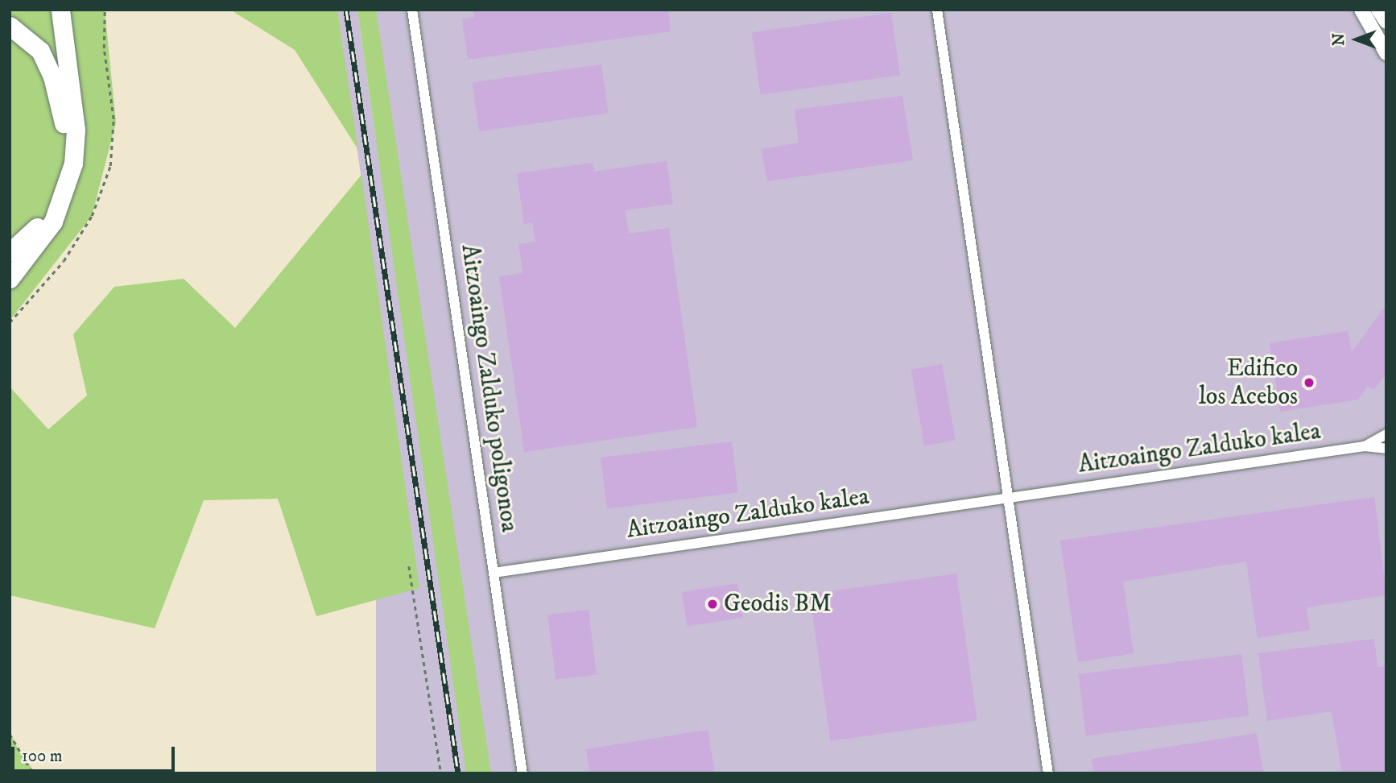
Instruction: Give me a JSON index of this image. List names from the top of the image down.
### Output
{
  "streets": {
    "street": ["Aitzoaingo Zalduko poligonoa", "Aitzoaingo Zalduko kalea"]
  },
  "crossings": [
    ["Aitzoaingo Zalduko poligonoa", "Aitzoaingo Zalduko kalea"]
  ],
  "places": ["Edifico los Acebos", "Geodis BM"],
  "scale_bar": "100 m",
  "north": "left"
}
